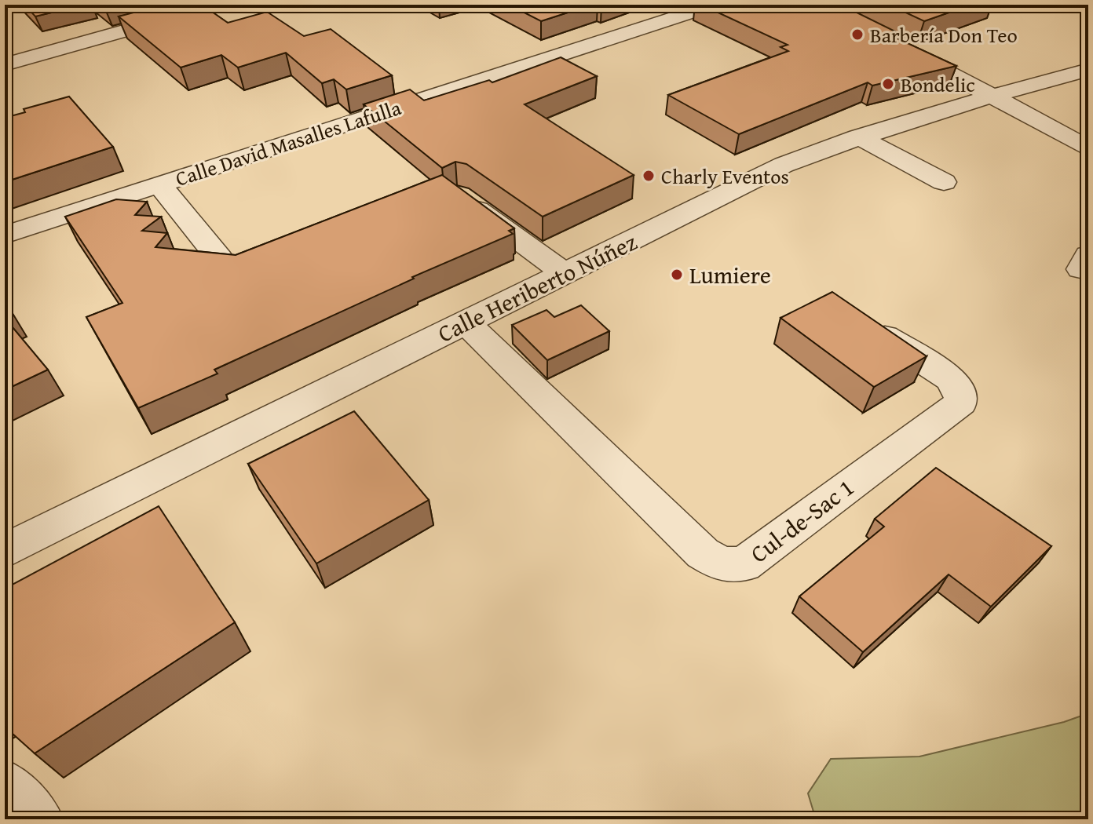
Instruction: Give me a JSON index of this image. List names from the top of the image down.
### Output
{
  "streets": {
    "street": ["Calle David Masalles Lafulla", "Calle Heriberto Núñez", "Cul-de-Sac 1"]
  },
  "crossings": [
    ["Calle Heriberto Núñez", "Cul-de-Sac 1"]
  ],
  "places": [
    "Barbería Don Teo",
    "Bondelic",
    "Charly Eventos",
    "Lumiere"
  ]
}
